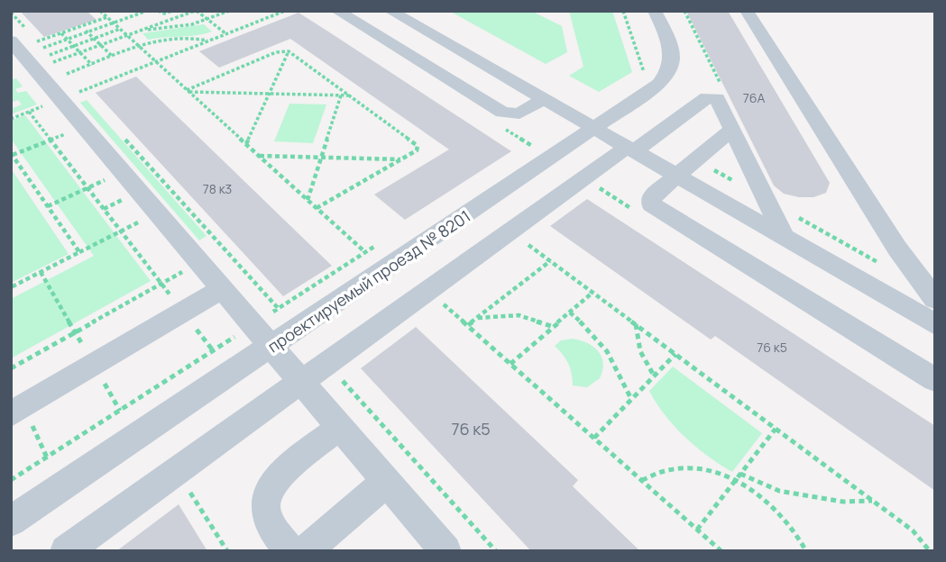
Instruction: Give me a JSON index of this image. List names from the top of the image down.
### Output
{
  "streets": {
    "street": ["проектируемый проезд № 8201"]
  },
  "house_numbers": [
    "76А",
    "78 к3",
    "76 к5",
    "76 к5"
  ]
}
